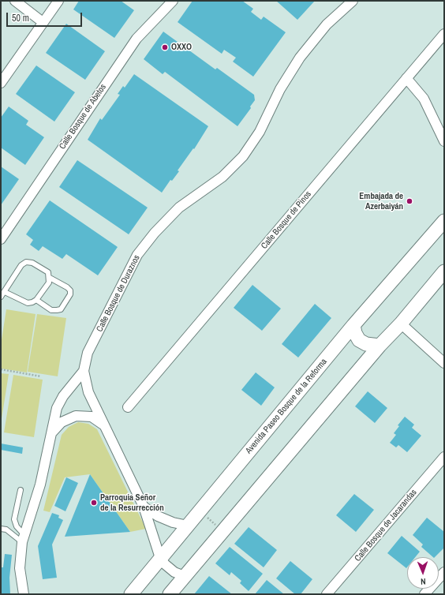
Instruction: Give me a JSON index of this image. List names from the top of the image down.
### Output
{
  "streets": {
    "main road": ["Avenida Paseo Bosque de la Reforma"],
    "street": [
      "Calle Bosque de Abetos",
      "Calle Bosque de Pinos",
      "Calle Bosque de Duraznos",
      "Calle Bosque de Jacarandas"
    ]
  },
  "places": ["OXXO", "Embajada de Azerbaiyán", "Parroquia Señor de la Resurrección"],
  "scale_bar": "50 m",
  "north": "bottom"
}
